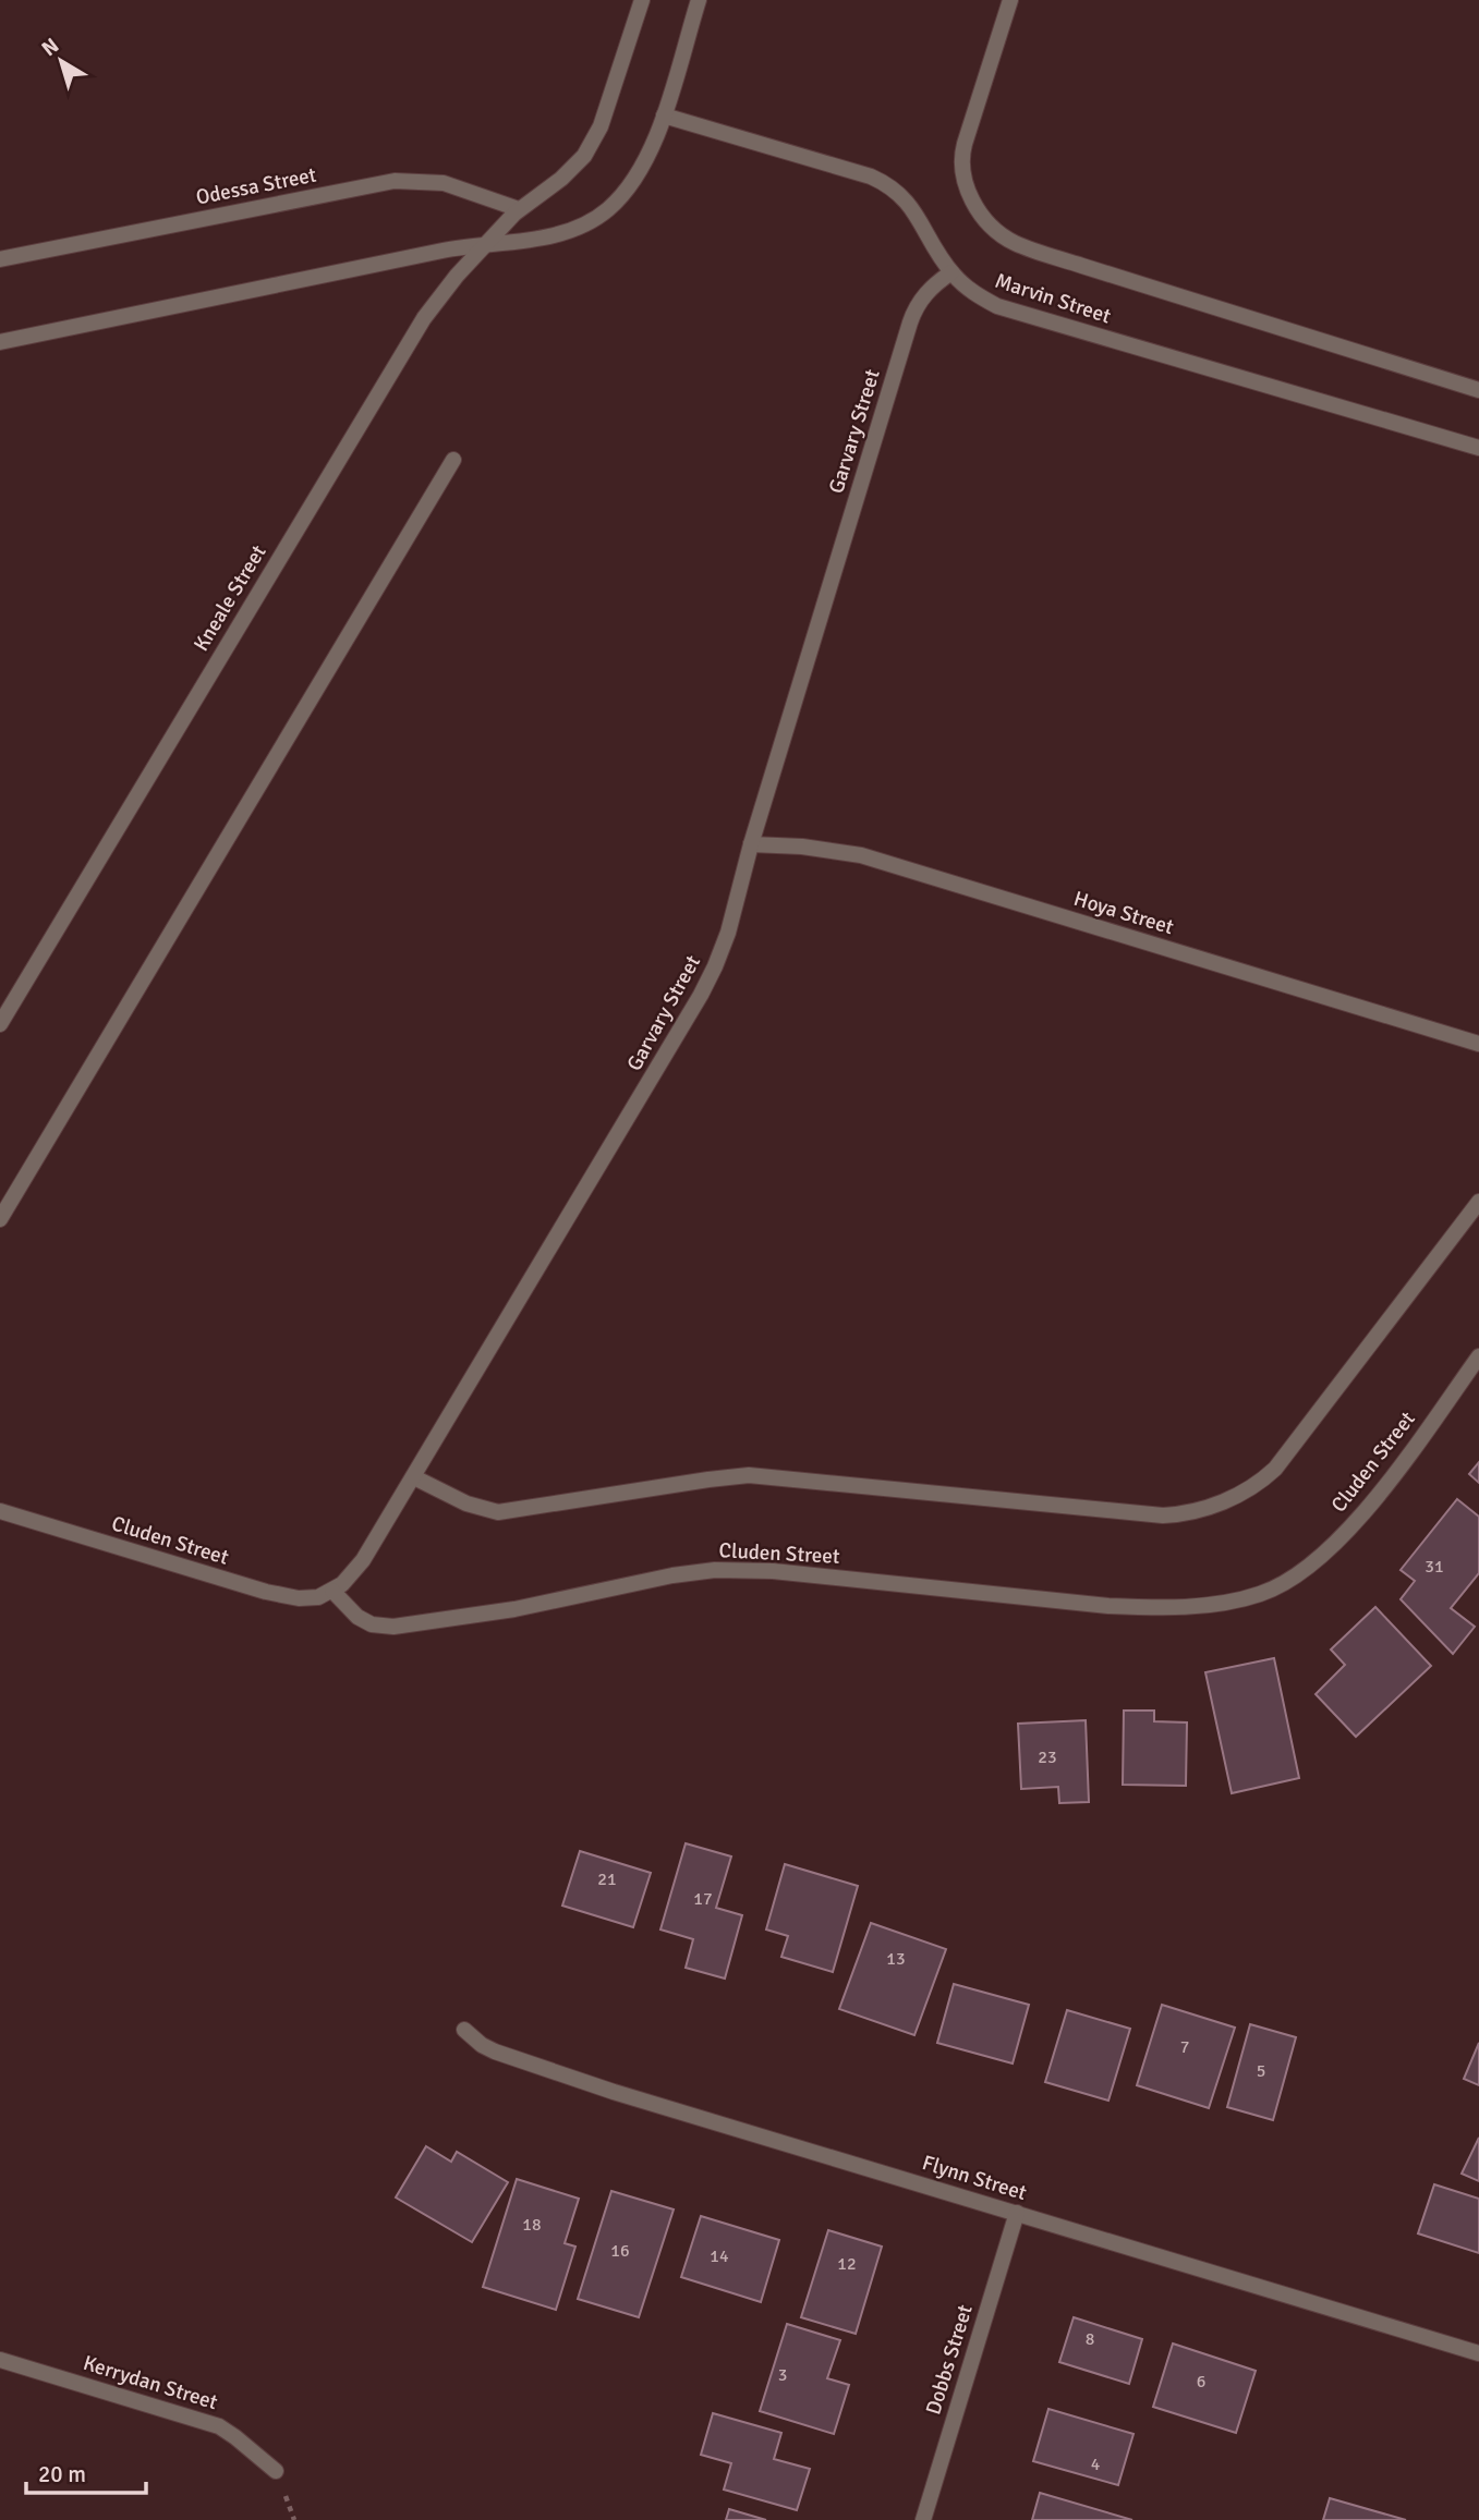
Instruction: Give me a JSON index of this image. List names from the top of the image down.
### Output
{
  "streets": {
    "street": [
      "Odessa Street",
      "Marvin Street",
      "Garvary Street",
      "Kneale Street",
      "Hoya Street",
      "Cluden Street",
      "Flynn Street",
      "Dobbs Street",
      "Kerrydan Street"
    ]
  },
  "crossings": [
    ["Odessa Street", "Kneale Street"],
    ["Marvin Street", "Garvary Street"],
    ["Garvary Street", "Hoya Street"],
    ["Garvary Street", "Cluden Street"],
    ["Flynn Street", "Dobbs Street"]
  ],
  "house_numbers": [
    "31",
    "23",
    "21",
    "17",
    "13",
    "7",
    "5",
    "18",
    "16",
    "14",
    "12",
    "8",
    "3",
    "6",
    "4"
  ],
  "scale_bar": "20 m",
  "north": "top left"
}
